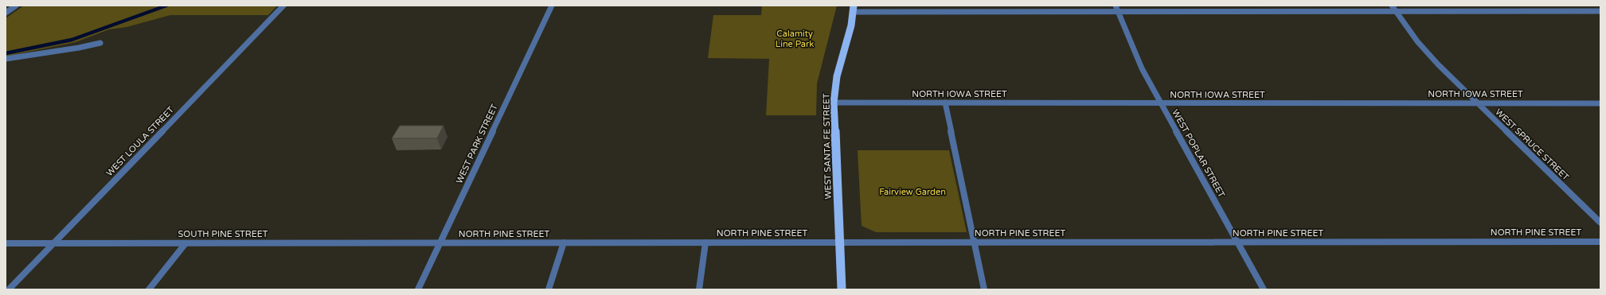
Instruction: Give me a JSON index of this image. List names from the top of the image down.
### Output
{
  "streets": {
    "main road": ["WEST SANTA FE STREET"],
    "street": [
      "NORTH IOWA STREET",
      "WEST LOULA STREET",
      "WEST PARK STREET",
      "WEST SPRUCE STREET",
      "WEST POPLAR STREET",
      "NORTH PINE STREET",
      "SOUTH PINE STREET"
    ]
  },
  "crossings": [
    ["NORTH IOWA STREET", "WEST SPRUCE STREET"],
    ["NORTH IOWA STREET", "WEST SANTA FE STREET"],
    ["NORTH IOWA STREET", "WEST POPLAR STREET"],
    ["WEST LOULA STREET", "SOUTH PINE STREET"],
    ["WEST PARK STREET", "NORTH PINE STREET"],
    ["WEST PARK STREET", "SOUTH PINE STREET"],
    ["WEST SANTA FE STREET", "NORTH PINE STREET"],
    ["WEST POPLAR STREET", "NORTH PINE STREET"],
    ["NORTH PINE STREET", "SOUTH PINE STREET"]
  ],
  "parks": ["Calamity Line Park", "Fairview Garden"]
}
